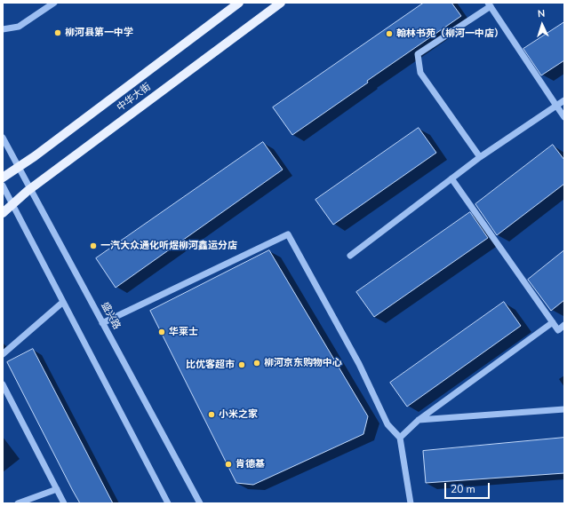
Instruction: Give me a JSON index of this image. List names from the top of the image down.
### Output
{
  "streets": {
    "main road": ["中华大街"],
    "street": ["盛兴路"]
  },
  "crossings": [
    ["中华大街", "盛兴路"]
  ],
  "places": [
    "柳河县第一中学",
    "翰林书苑（柳河一中店）",
    "一汽大众通化听煜柳河鑫运分店",
    "华莱士",
    "柳河京东购物中心",
    "比优客超市",
    "小米之家",
    "肯德基"
  ],
  "scale_bar": "20 m",
  "north": "top"
}
